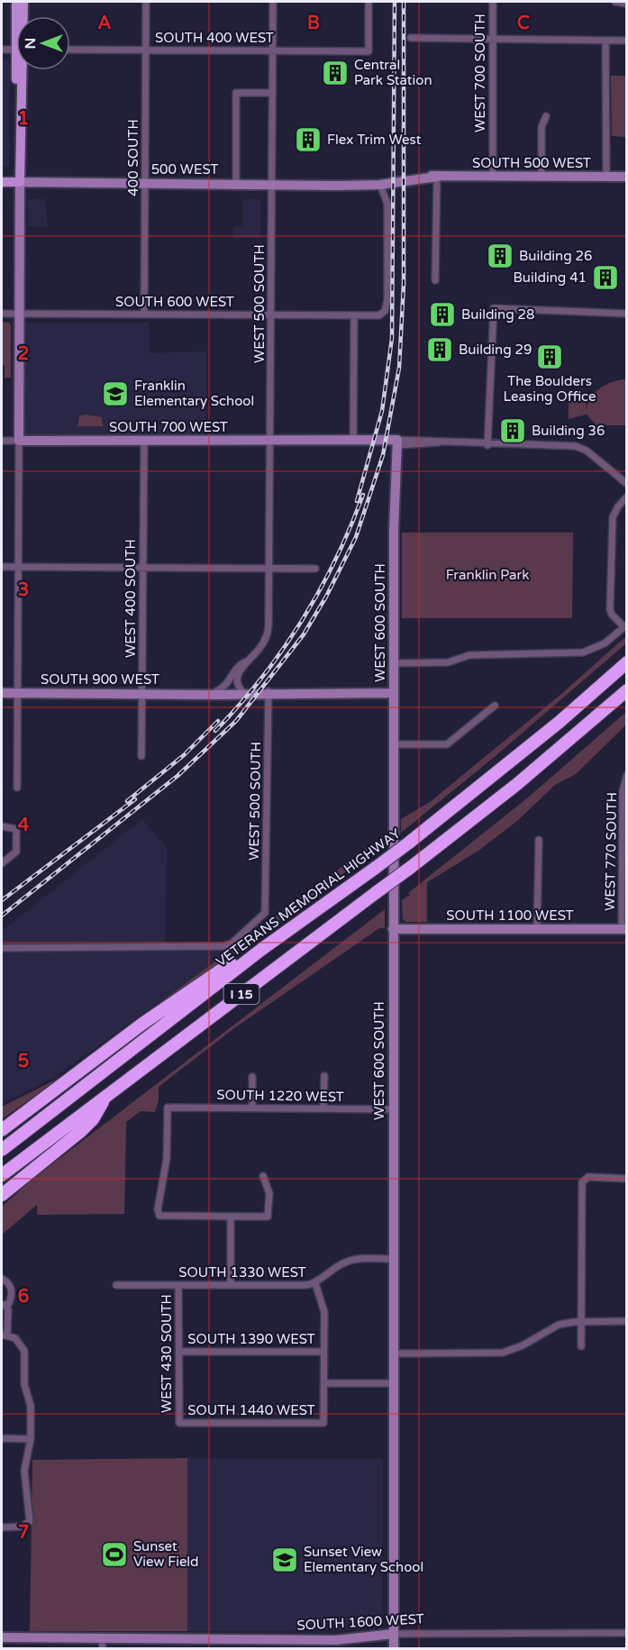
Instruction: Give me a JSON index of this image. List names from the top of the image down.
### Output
{
  "streets": {
    "highway": ["VETERANS MEMORIAL HIGHWAY", "I 15"],
    "main road": ["500 WEST"],
    "street": [
      "SOUTH 400 WEST",
      "WEST 700 SOUTH",
      "400 SOUTH",
      "SOUTH 500 WEST",
      "SOUTH 600 WEST",
      "WEST 500 SOUTH",
      "SOUTH 700 WEST",
      "WEST 400 SOUTH",
      "WEST 600 SOUTH",
      "SOUTH 900 WEST",
      "WEST 770 SOUTH",
      "SOUTH 1100 WEST",
      "SOUTH 1220 WEST",
      "SOUTH 1330 WEST",
      "SOUTH 1390 WEST",
      "WEST 430 SOUTH",
      "SOUTH 1440 WEST",
      "SOUTH 1600 WEST"
    ]
  },
  "crossings": [
    ["SOUTH 400 WEST", "400 SOUTH"],
    ["SOUTH 400 WEST", "WEST 500 SOUTH"],
    ["WEST 700 SOUTH", "SOUTH 500 WEST"],
    ["400 SOUTH", "500 WEST"],
    ["400 SOUTH", "SOUTH 600 WEST"],
    ["SOUTH 500 WEST", "500 WEST"],
    ["SOUTH 500 WEST", "SOUTH 600 WEST"],
    ["500 WEST", "WEST 500 SOUTH"],
    ["SOUTH 600 WEST", "WEST 500 SOUTH"],
    ["WEST 500 SOUTH", "SOUTH 700 WEST"],
    ["WEST 500 SOUTH", "SOUTH 900 WEST"],
    ["SOUTH 700 WEST", "WEST 400 SOUTH"],
    ["SOUTH 700 WEST", "WEST 600 SOUTH"],
    ["WEST 400 SOUTH", "SOUTH 900 WEST"],
    ["WEST 600 SOUTH", "SOUTH 900 WEST"],
    ["WEST 600 SOUTH", "SOUTH 1100 WEST"],
    ["WEST 600 SOUTH", "SOUTH 1220 WEST"],
    ["WEST 600 SOUTH", "SOUTH 1330 WEST"],
    ["WEST 600 SOUTH", "SOUTH 1600 WEST"],
    ["WEST 770 SOUTH", "SOUTH 1100 WEST"],
    ["SOUTH 1330 WEST", "WEST 430 SOUTH"],
    ["SOUTH 1390 WEST", "WEST 430 SOUTH"],
    ["WEST 430 SOUTH", "SOUTH 1440 WEST"]
  ],
  "parks": ["Franklin Park"],
  "places": {
    "building": [
      "Central Park Station",
      "Flex Trim West",
      "Building 26",
      "Building 41",
      "Building 28",
      "Building 29",
      "The Boulders Leasing Office",
      "Building 36"
    ],
    "school or university": ["Franklin Elementary School", "Sunset View Elementary School"],
    "sports": ["Sunset View Field"]
  },
  "north": "left",
  "grid": {
    "columns": ["A", "B", "C"],
    "rows": [
      "1",
      "2",
      "3",
      "4",
      "5",
      "6",
      "7"
    ]
  }
}
